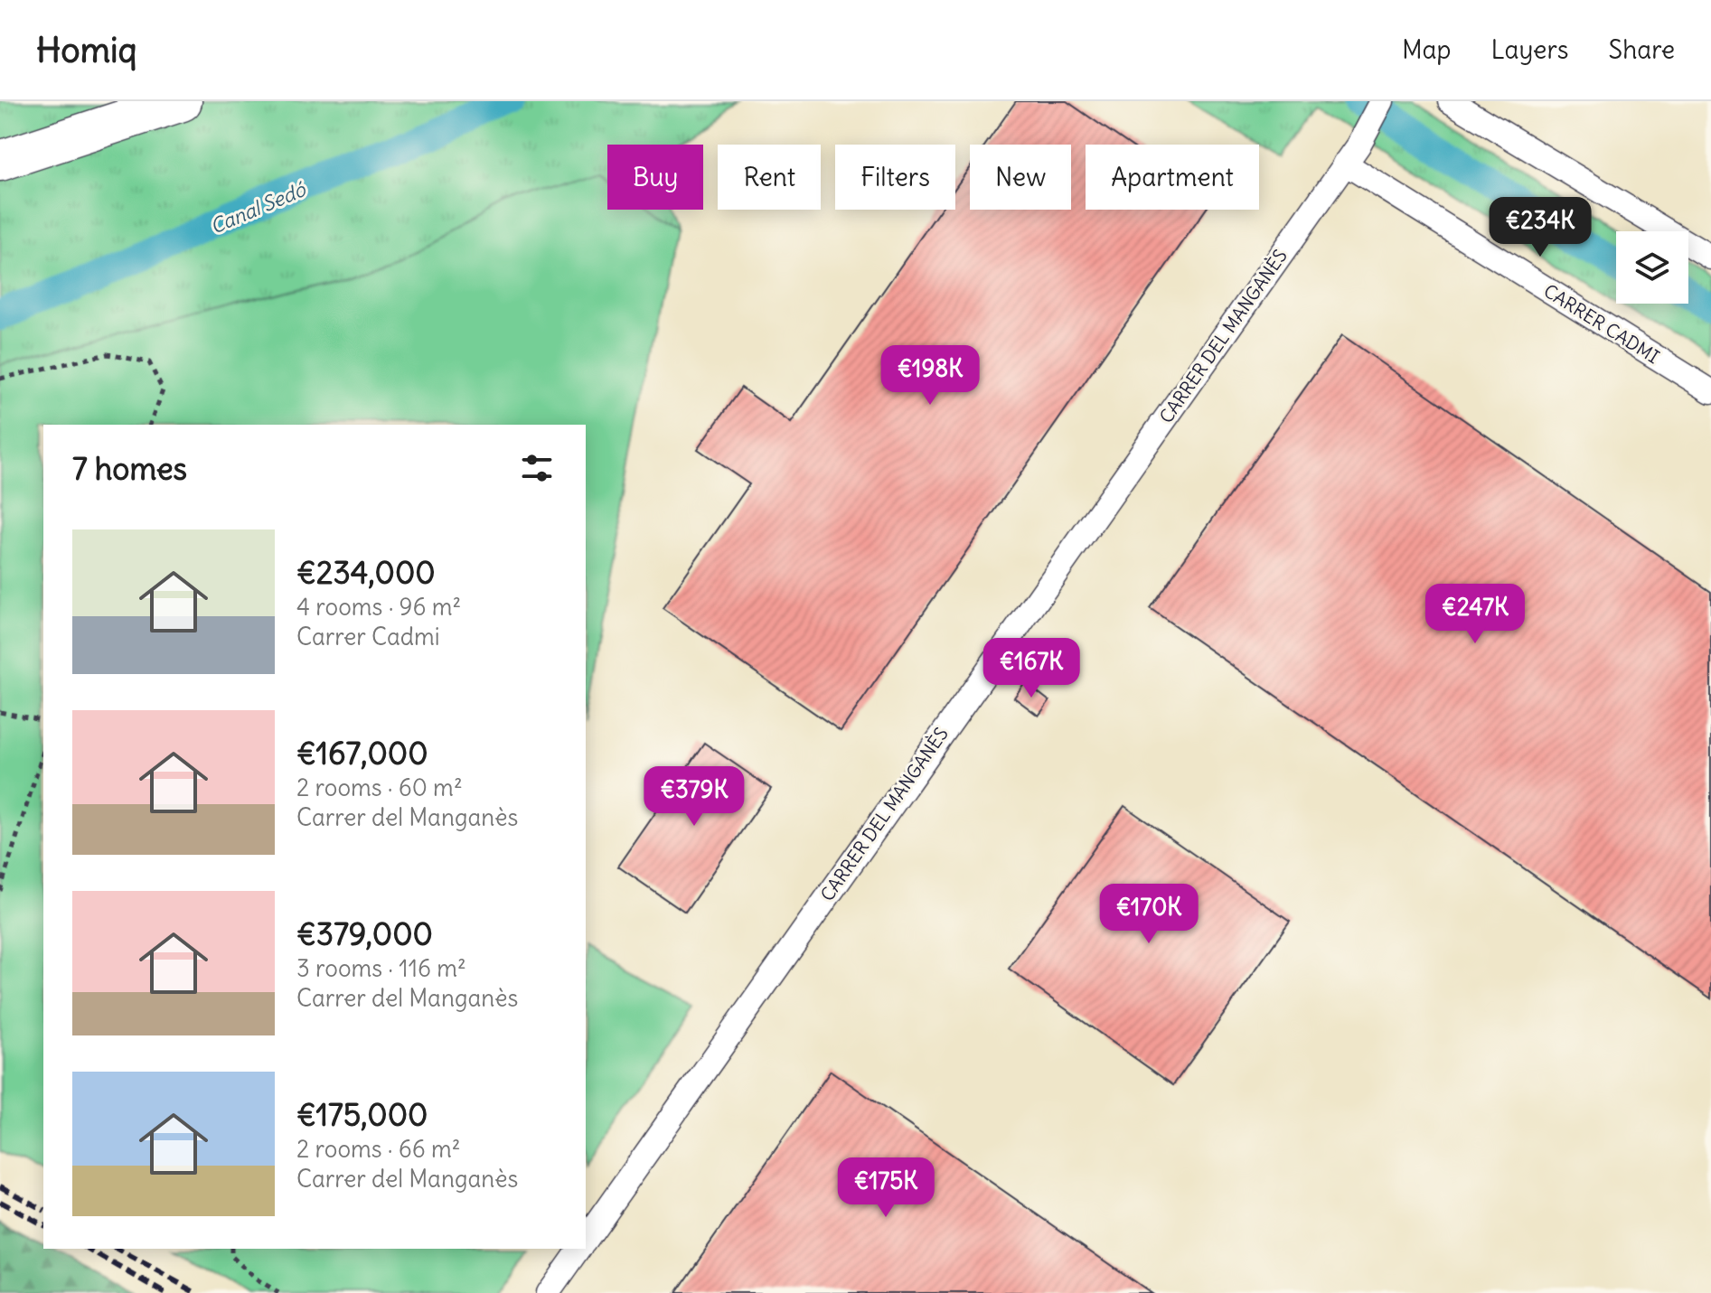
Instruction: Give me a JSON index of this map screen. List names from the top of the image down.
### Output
{
  "streets": {
    "street": ["CARRER CADMI", "CARRER DEL MANGANÈS"]
  },
  "crossings": [
    ["CARRER CADMI", "CARRER DEL MANGANÈS"]
  ],
  "water": ["Canal Sedó"],
  "page": {
    "header": "Homiq",
    "nav": ["Map", "Layers", "Share"],
    "chip": [
      "Buy",
      "Rent",
      "Filters",
      "New",
      "Apartment"
    ],
    "price": [
      "€234K",
      "€198K",
      "€247K",
      "€167K",
      "€379K",
      "€170K",
      "€175K"
    ],
    "heading": "7 homes",
    "list": [
      {
        "name": "€234,000",
        "note": "4 rooms · 96 m² · Carrer Cadmi"
      },
      {
        "name": "€167,000",
        "note": "2 rooms · 60 m² · Carrer del Manganès"
      },
      {
        "name": "€379,000",
        "note": "3 rooms · 116 m² · Carrer del Manganès"
      },
      {
        "name": "€175,000",
        "note": "2 rooms · 66 m² · Carrer del Manganès"
      }
    ]
  }
}
